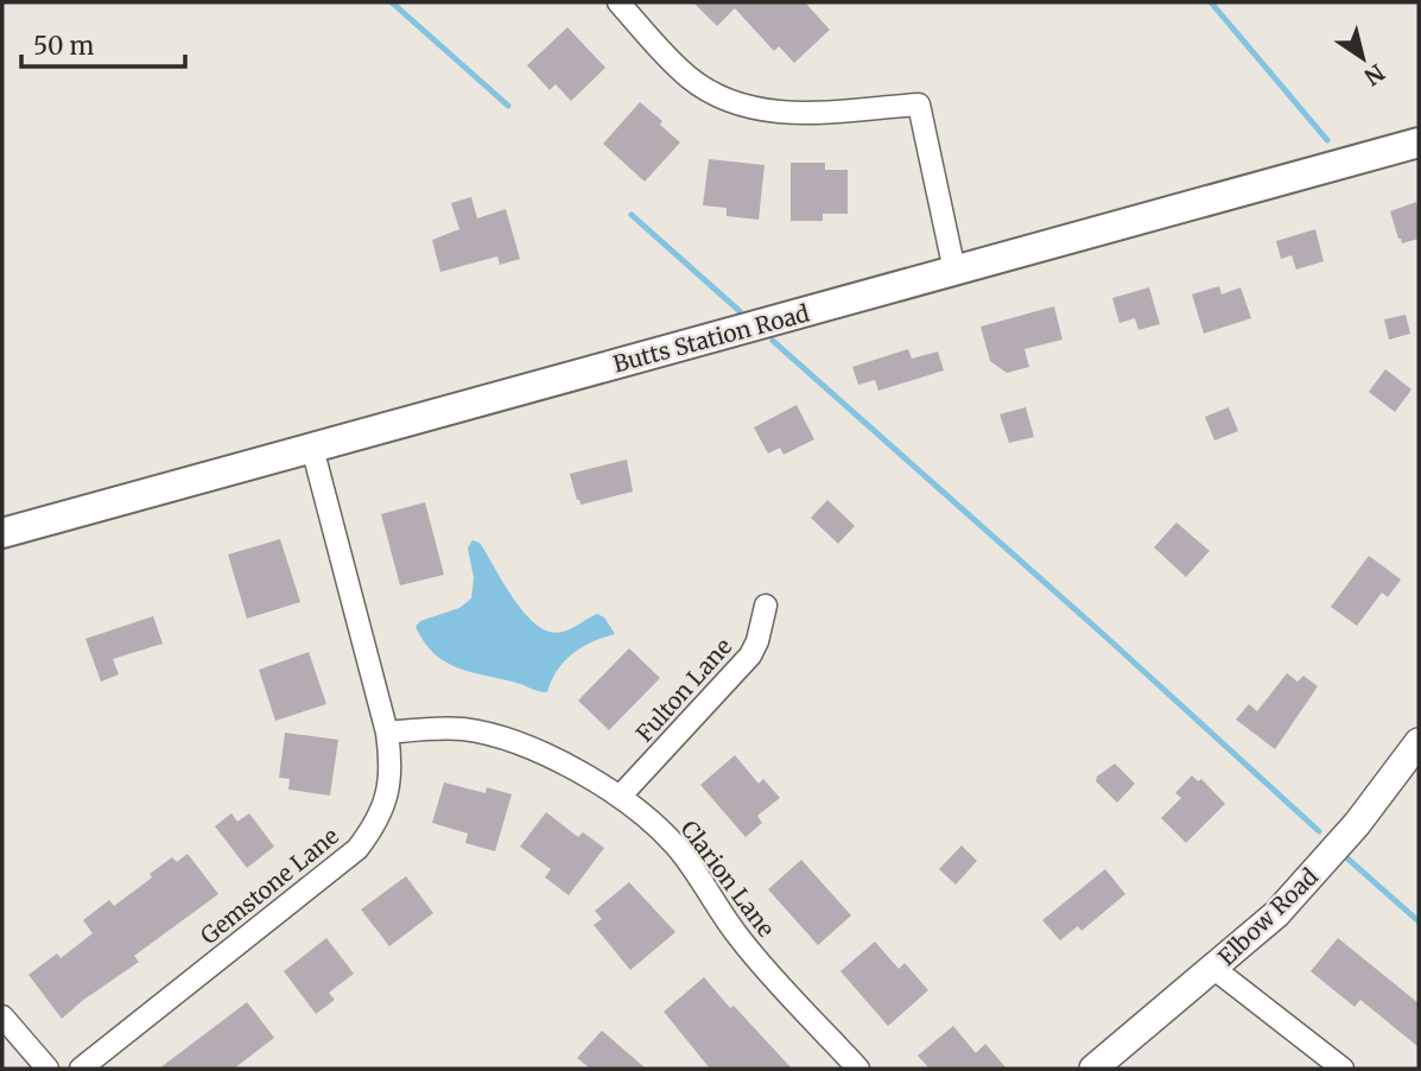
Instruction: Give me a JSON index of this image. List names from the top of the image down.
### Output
{
  "streets": {
    "main road": ["Butts Station Road"],
    "street": [
      "Fulton Lane",
      "Clarion Lane",
      "Gemstone Lane",
      "Elbow Road"
    ]
  },
  "crossings": [
    ["Butts Station Road", "Gemstone Lane"],
    ["Fulton Lane", "Clarion Lane"],
    ["Clarion Lane", "Gemstone Lane"]
  ],
  "scale_bar": "50 m",
  "north": "bottom right"
}
